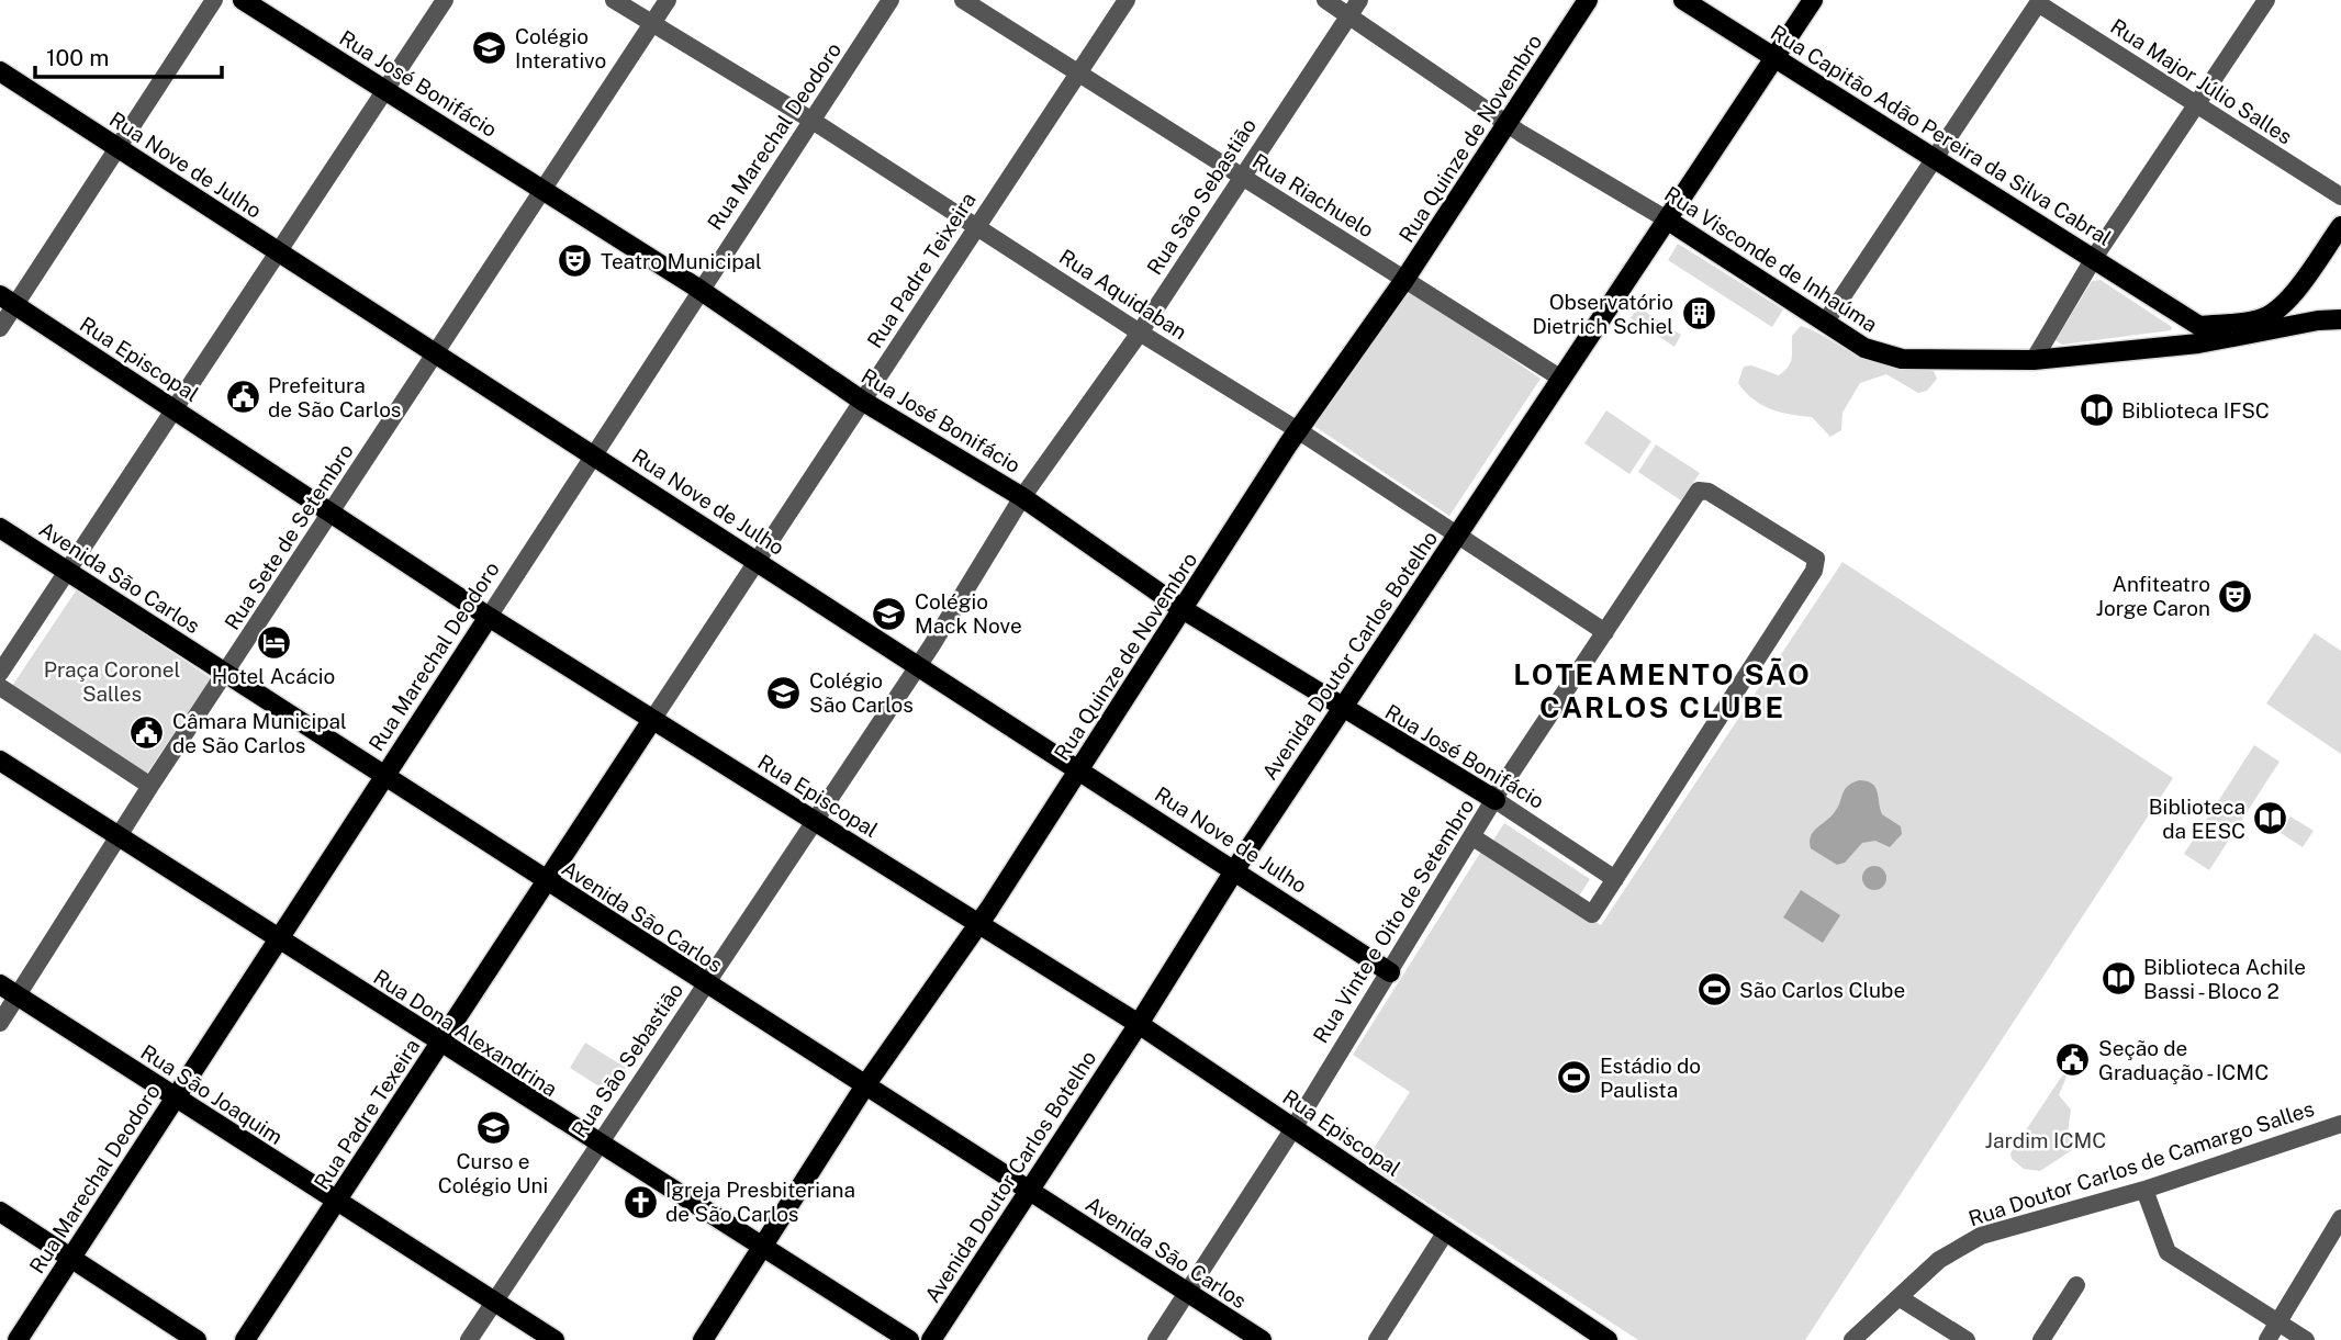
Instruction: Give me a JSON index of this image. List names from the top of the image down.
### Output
{
  "streets": {
    "main road": [
      "Rua José Bonifácio",
      "Rua Capitão Adão Pereira da Silva Cabral",
      "Rua Marechal Deodoro",
      "Rua Quinze de Novembro",
      "Rua Nove de Julho",
      "Rua Visconde de Inhaúma",
      "Rua Episcopal",
      "Avenida São Carlos",
      "Avenida Doutor Carlos Botelho",
      "Rua Dona Alexandrina",
      "Rua São Joaquim",
      "Rua Padre Texeira"
    ],
    "street": [
      "Rua Major Júlio Salles",
      "Rua Riachuelo",
      "Rua São Sebastião",
      "Rua Padre Teixeira",
      "Rua Aquidaban",
      "Rua Sete de Setembro",
      "Rua Vinte e Oito de Setembro",
      "Rua Doutor Carlos de Camargo Salles"
    ]
  },
  "crossings": [
    ["Rua José Bonifácio", "Rua Marechal Deodoro"],
    ["Rua José Bonifácio", "Rua Quinze de Novembro"],
    ["Rua José Bonifácio", "Rua São Sebastião"],
    ["Rua José Bonifácio", "Rua Padre Teixeira"],
    ["Rua José Bonifácio", "Rua Sete de Setembro"],
    ["Rua José Bonifácio", "Avenida Doutor Carlos Botelho"],
    ["Rua José Bonifácio", "Rua Vinte e Oito de Setembro"],
    ["Rua Capitão Adão Pereira da Silva Cabral", "Rua Visconde de Inhaúma"],
    ["Rua Capitão Adão Pereira da Silva Cabral", "Avenida Doutor Carlos Botelho"],
    ["Rua Marechal Deodoro", "Rua Nove de Julho"],
    ["Rua Marechal Deodoro", "Rua Aquidaban"],
    ["Rua Marechal Deodoro", "Rua Episcopal"],
    ["Rua Marechal Deodoro", "Avenida São Carlos"],
    ["Rua Marechal Deodoro", "Rua Dona Alexandrina"],
    ["Rua Marechal Deodoro", "Rua São Joaquim"],
    ["Rua Quinze de Novembro", "Rua Nove de Julho"],
    ["Rua Quinze de Novembro", "Rua Riachuelo"],
    ["Rua Quinze de Novembro", "Rua Visconde de Inhaúma"],
    ["Rua Quinze de Novembro", "Rua Aquidaban"],
    ["Rua Quinze de Novembro", "Rua Episcopal"],
    ["Rua Quinze de Novembro", "Avenida São Carlos"],
    ["Rua Quinze de Novembro", "Rua Dona Alexandrina"],
    ["Rua Nove de Julho", "Rua São Sebastião"],
    ["Rua Nove de Julho", "Rua Padre Teixeira"],
    ["Rua Nove de Julho", "Rua Sete de Setembro"],
    ["Rua Nove de Julho", "Avenida Doutor Carlos Botelho"],
    ["Rua Nove de Julho", "Rua Vinte e Oito de Setembro"],
    ["Rua Riachuelo", "Rua São Sebastião"],
    ["Rua Riachuelo", "Rua Padre Teixeira"],
    ["Rua Riachuelo", "Avenida Doutor Carlos Botelho"],
    ["Rua São Sebastião", "Rua Visconde de Inhaúma"],
    ["Rua São Sebastião", "Rua Aquidaban"],
    ["Rua São Sebastião", "Rua Episcopal"],
    ["Rua São Sebastião", "Avenida São Carlos"],
    ["Rua São Sebastião", "Rua Dona Alexandrina"],
    ["Rua São Sebastião", "Rua São Joaquim"],
    ["Rua Visconde de Inhaúma", "Avenida Doutor Carlos Botelho"],
    ["Rua Padre Teixeira", "Rua Aquidaban"],
    ["Rua Padre Teixeira", "Rua Episcopal"],
    ["Rua Padre Teixeira", "Rua Padre Texeira"],
    ["Rua Aquidaban", "Rua Sete de Setembro"],
    ["Rua Aquidaban", "Avenida Doutor Carlos Botelho"],
    ["Rua Aquidaban", "Rua Vinte e Oito de Setembro"],
    ["Rua Episcopal", "Rua Sete de Setembro"],
    ["Rua Episcopal", "Avenida Doutor Carlos Botelho"],
    ["Rua Episcopal", "Rua Vinte e Oito de Setembro"],
    ["Rua Episcopal", "Rua Padre Texeira"],
    ["Rua Sete de Setembro", "Avenida São Carlos"],
    ["Rua Sete de Setembro", "Rua Dona Alexandrina"],
    ["Rua Sete de Setembro", "Rua São Joaquim"],
    ["Avenida São Carlos", "Avenida Doutor Carlos Botelho"],
    ["Avenida São Carlos", "Rua Vinte e Oito de Setembro"],
    ["Avenida São Carlos", "Rua Padre Texeira"],
    ["Rua Dona Alexandrina", "Rua Padre Texeira"],
    ["Rua São Joaquim", "Rua Padre Texeira"]
  ],
  "districts": ["LOTEAMENTO SÃO CARLOS CLUBE"],
  "parks": ["Praça Coronel Salles", "Jardim ICMC"],
  "places": {
    "school or university": [
      "Colégio Interativo",
      "Colégio Mack Nove",
      "Colégio São Carlos",
      "Curso e Colégio Uni"
    ],
    "theatre": ["Teatro Municipal", "Anfiteatro Jorge Caron"],
    "building": ["Observatório Dietrich Schiel"],
    "public building": ["Prefeitura de São Carlos", "Câmara Municipal de São Carlos", "Seção de Graduação - ICMC"],
    "library": ["Biblioteca IFSC", "Biblioteca da EESC", "Biblioteca Achile Bassi - Bloco 2"],
    "hotel": ["Hotel Acácio"],
    "sports": ["São Carlos Clube", "Estádio do Paulista"],
    "church": ["Igreja Presbiteriana de São Carlos"]
  },
  "scale_bar": "100 m"
}
